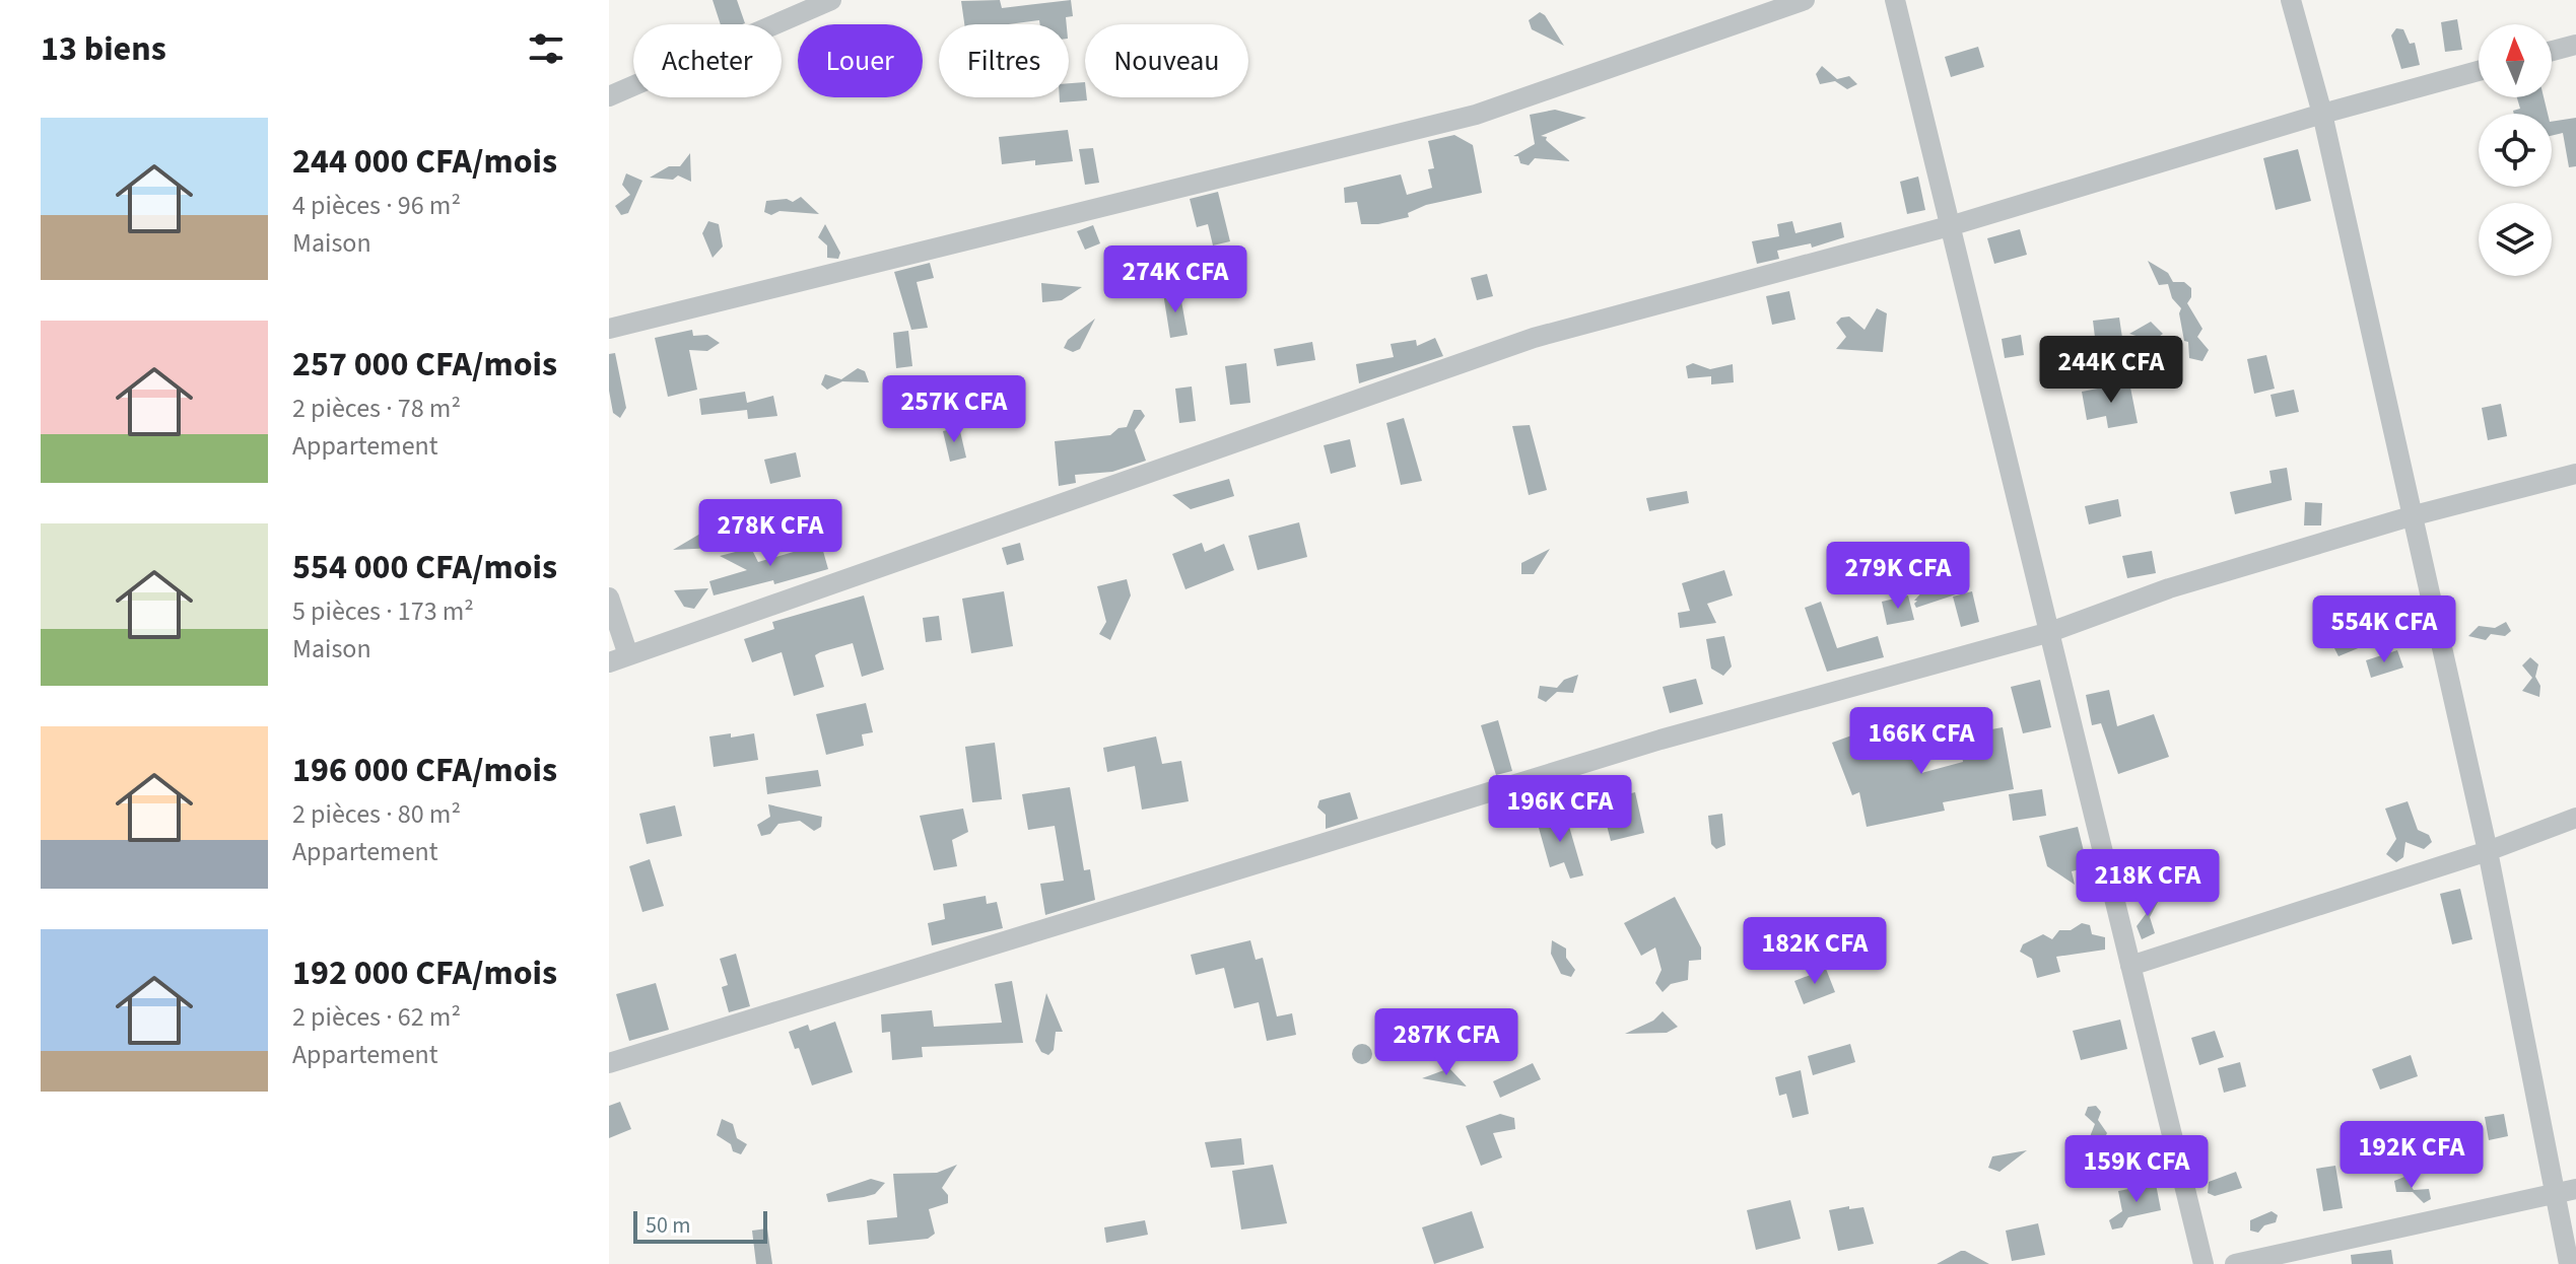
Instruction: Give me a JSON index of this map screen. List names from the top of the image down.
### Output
{
  "scale_bar": "50 m",
  "north": "top",
  "page": {
    "heading": "13 biens",
    "chip": [
      "Acheter",
      "Louer",
      "Filtres",
      "Nouveau"
    ],
    "list": [
      {
        "name": "244 000 CFA/mois",
        "note": "4 pièces · 96 m² · Maison"
      },
      {
        "name": "257 000 CFA/mois",
        "note": "2 pièces · 78 m² · Appartement"
      },
      {
        "name": "554 000 CFA/mois",
        "note": "5 pièces · 173 m² · Maison"
      },
      {
        "name": "196 000 CFA/mois",
        "note": "2 pièces · 80 m² · Appartement"
      },
      {
        "name": "192 000 CFA/mois",
        "note": "2 pièces · 62 m² · Appartement"
      }
    ],
    "price": [
      "274K CFA",
      "244K CFA",
      "257K CFA",
      "278K CFA",
      "279K CFA",
      "554K CFA",
      "166K CFA",
      "196K CFA",
      "218K CFA",
      "182K CFA",
      "287K CFA",
      "192K CFA",
      "159K CFA"
    ],
    "scale": "50 m"
  }
}
